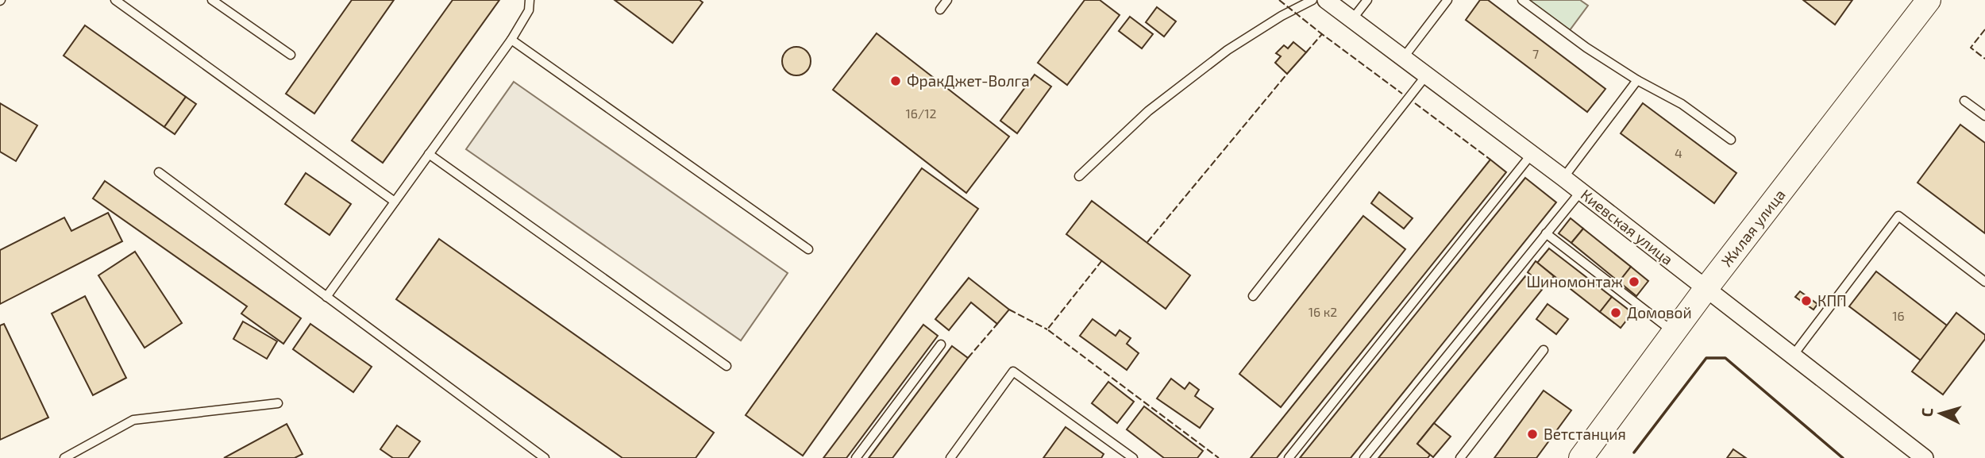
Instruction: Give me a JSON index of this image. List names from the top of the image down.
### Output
{
  "streets": {
    "main road": ["Жилая улица"],
    "street": ["Киевская улица"]
  },
  "crossings": [
    ["Киевская улица", "Жилая улица"]
  ],
  "places": [
    "ФракДжет-Волга",
    "Шиномонтаж",
    "КПП",
    "Домовой",
    "Ветстанция"
  ],
  "house_numbers": [
    "7",
    "16/12",
    "4",
    "16 к2",
    "16"
  ],
  "north": "left"
}
